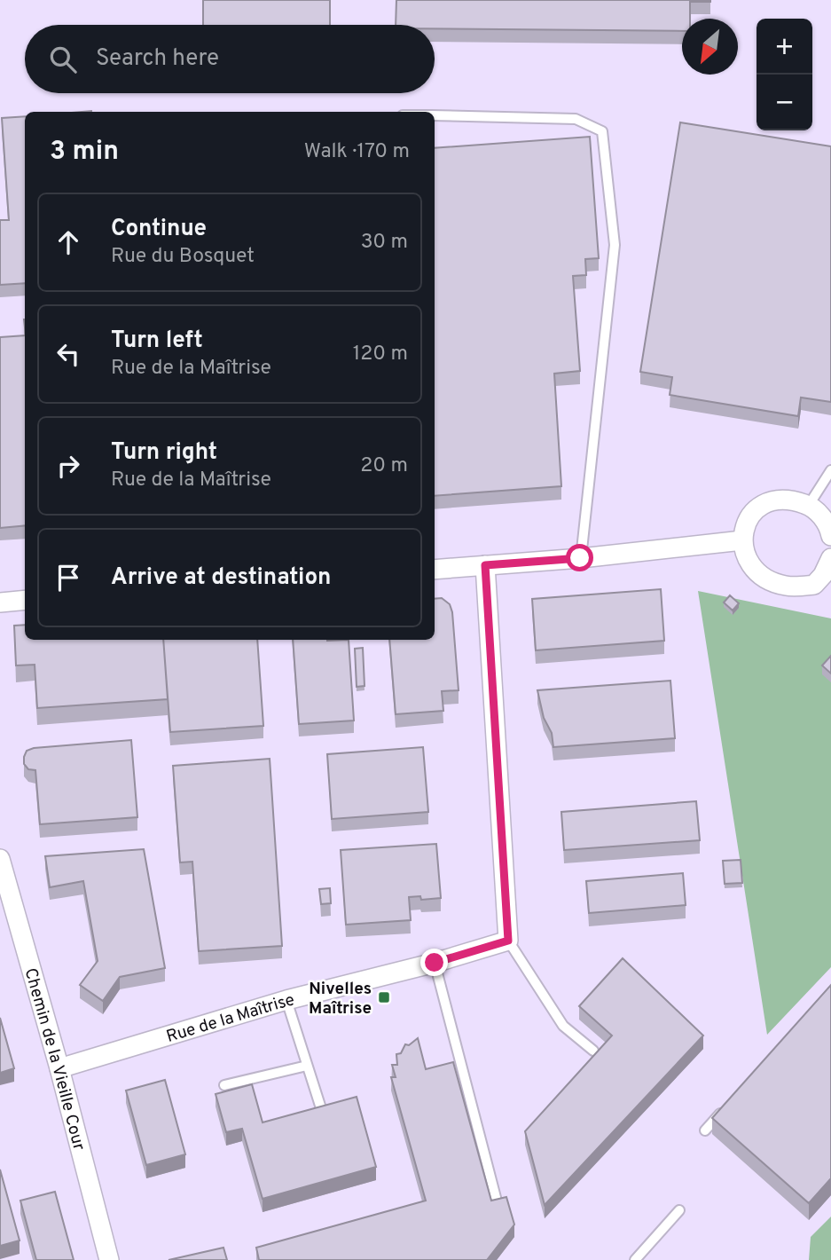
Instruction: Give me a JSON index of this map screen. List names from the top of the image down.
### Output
{
  "streets": {
    "street": ["Rue de la Maîtrise", "Chemin de la Vieille Cour"]
  },
  "crossings": [
    ["Rue de la Maîtrise", "Chemin de la Vieille Cour"]
  ],
  "places": {
    "transit": ["Nivelles Maîtrise"]
  },
  "north": "bottom left",
  "page": {
    "map_buttons": ["+", "−"],
    "search": "Search here",
    "heading": ["3 min", "Walk · 170 m"],
    "list": [
      ["Continue", "Rue du Bosquet", "30 m"],
      ["Turn left", "Rue de la Maîtrise", "120 m"],
      ["Turn right", "Rue de la Maîtrise", "20 m"],
      "Arrive at destination"
    ]
  }
}
